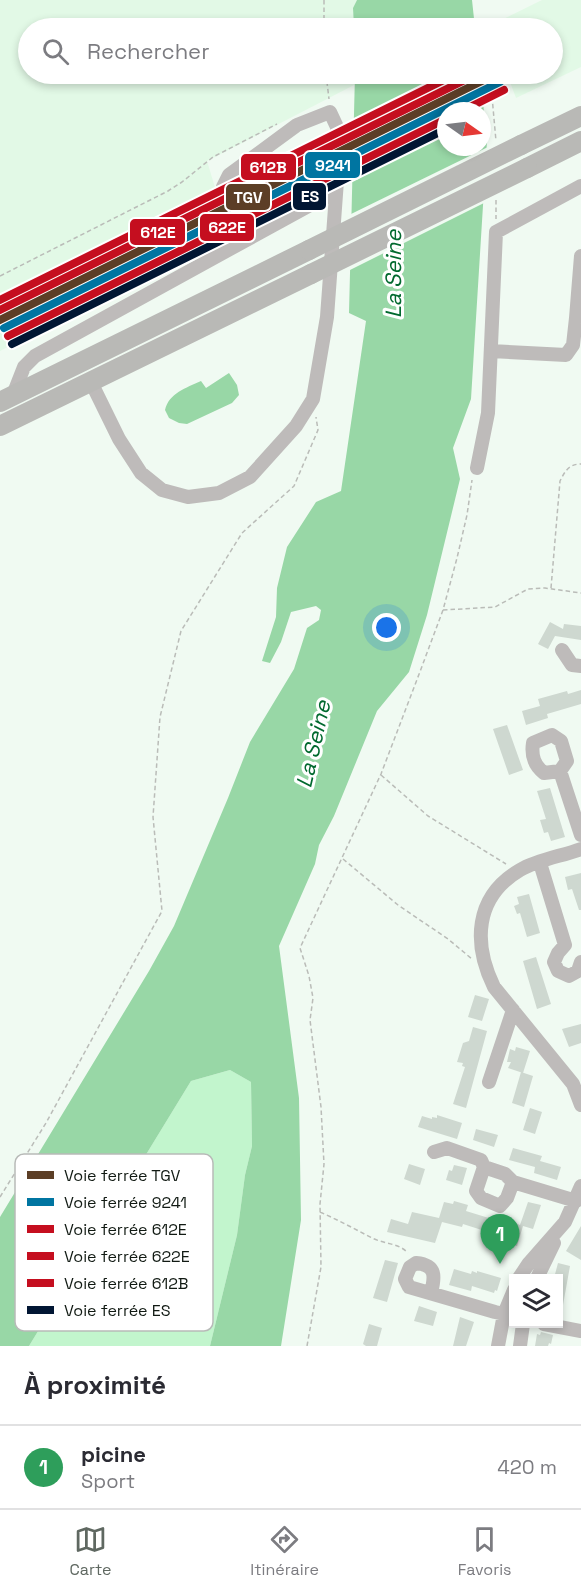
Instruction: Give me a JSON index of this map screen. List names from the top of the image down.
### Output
{
  "water": ["La Seine"],
  "lines": [
    "rail line TGV",
    "rail line 9241",
    "rail line 612E",
    "rail line 612B",
    "rail line 622E",
    "rail line ES"
  ],
  "legend": [
    "Voie ferrée TGV",
    "Voie ferrée 9241",
    "Voie ferrée 612E",
    "Voie ferrée 622E",
    "Voie ferrée 612B",
    "Voie ferrée ES"
  ],
  "north": "right",
  "page": {
    "search": "Rechercher",
    "pins": "1",
    "heading": "À proximité",
    "list": [
      {
        "mark": "1",
        "name": "picine",
        "note": "Sport",
        "value": "420 m"
      }
    ],
    "nav": ["Carte", "Itinéraire", "Favoris"]
  }
}
